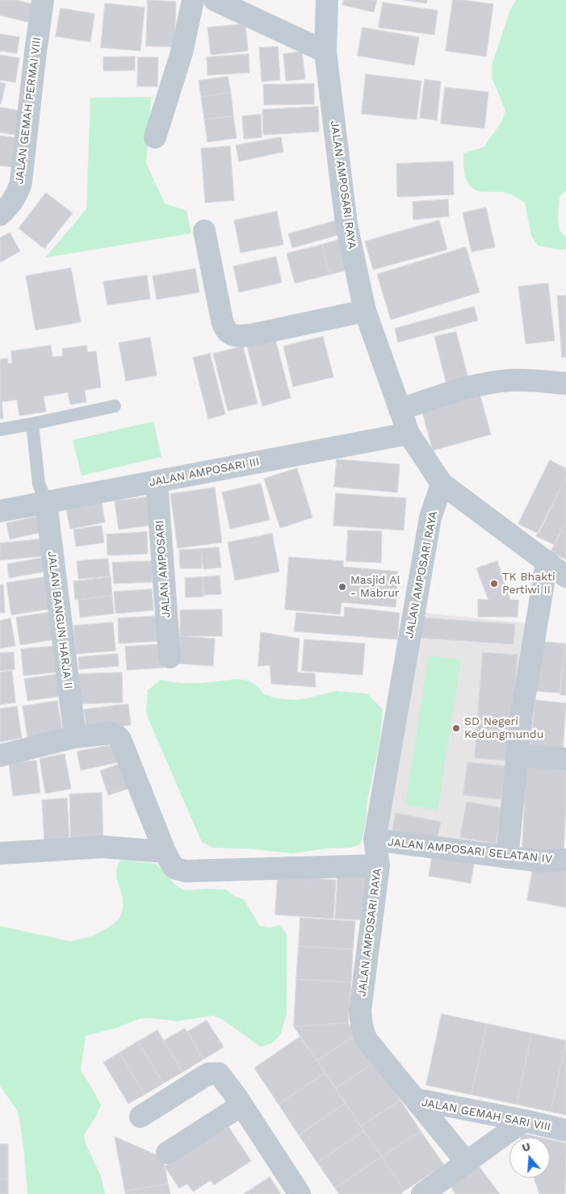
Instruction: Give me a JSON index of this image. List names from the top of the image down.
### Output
{
  "streets": {
    "street": [
      "JALAN GEMAH PERMAI VIII",
      "JALAN AMPOSARI RAYA",
      "JALAN AMPOSARI III",
      "JALAN AMPOSARI",
      "JALAN BANGUN HARJA II",
      "JALAN AMPOSARI SELATAN IV",
      "JALAN GEMAH SARI VIII"
    ]
  },
  "crossings": [
    ["JALAN AMPOSARI RAYA", "JALAN AMPOSARI III"],
    ["JALAN AMPOSARI RAYA", "JALAN AMPOSARI SELATAN IV"],
    ["JALAN AMPOSARI RAYA", "JALAN GEMAH SARI VIII"],
    ["JALAN AMPOSARI III", "JALAN AMPOSARI"],
    ["JALAN AMPOSARI III", "JALAN BANGUN HARJA II"]
  ],
  "places": ["TK Bhakti Pertiwi II", "Masjid Al - Mabrur", "SD Negeri Kedungmundu"],
  "north": "top"
}
